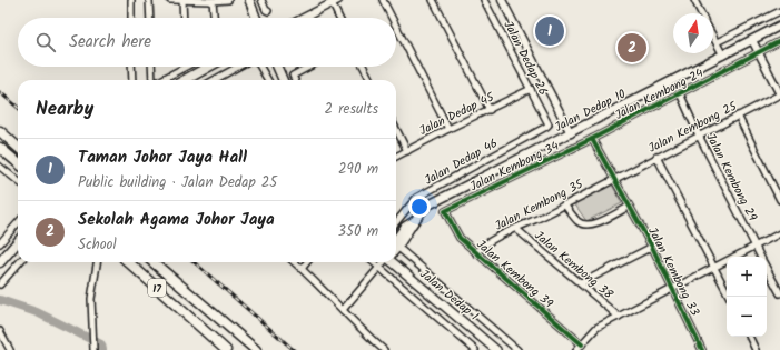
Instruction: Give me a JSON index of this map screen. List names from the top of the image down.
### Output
{
  "streets": {
    "main road": ["Jalan Dedap 10", "17", "Jalan Dedap 1"],
    "street": [
      "Jalan Dedap 26",
      "Jalan Kembong 24",
      "Jalan Dedap 45",
      "Jalan Kembong 25",
      "Jalan Dedap 46",
      "Jalan Kembong 34",
      "Jalan Kembong 29",
      "Jalan Kembong 35",
      "Jalan Kembong 38",
      "Jalan Kembong 33",
      "Jalan Kembong 39"
    ]
  },
  "crossings": [
    ["Jalan Dedap 26", "Jalan Dedap 45"],
    ["Jalan Dedap 26", "Jalan Dedap 46"],
    ["Jalan Kembong 24", "Jalan Kembong 34"],
    ["Jalan Kembong 24", "Jalan Kembong 29"],
    ["Jalan Kembong 24", "Jalan Kembong 33"],
    ["Jalan Kembong 25", "Jalan Kembong 29"],
    ["Jalan Kembong 25", "Jalan Kembong 35"],
    ["Jalan Kembong 25", "Jalan Kembong 33"],
    ["Jalan Kembong 34", "Jalan Kembong 33"],
    ["Jalan Kembong 34", "Jalan Kembong 39"],
    ["Jalan Kembong 35", "Jalan Kembong 38"],
    ["Jalan Kembong 35", "Jalan Kembong 33"],
    ["Jalan Kembong 35", "Jalan Kembong 39"]
  ],
  "north": "top",
  "page": {
    "pins": ["1", "2"],
    "search": "Search here",
    "heading": ["Nearby", "2 results"],
    "list": [
      {
        "mark": "1",
        "name": "Taman Johor Jaya Hall",
        "note": "Public building · Jalan Dedap 25",
        "value": "290 m"
      },
      {
        "mark": "2",
        "name": "Sekolah Agama Johor Jaya",
        "note": "School",
        "value": "350 m"
      }
    ],
    "map_buttons": ["+", "−"]
  }
}
